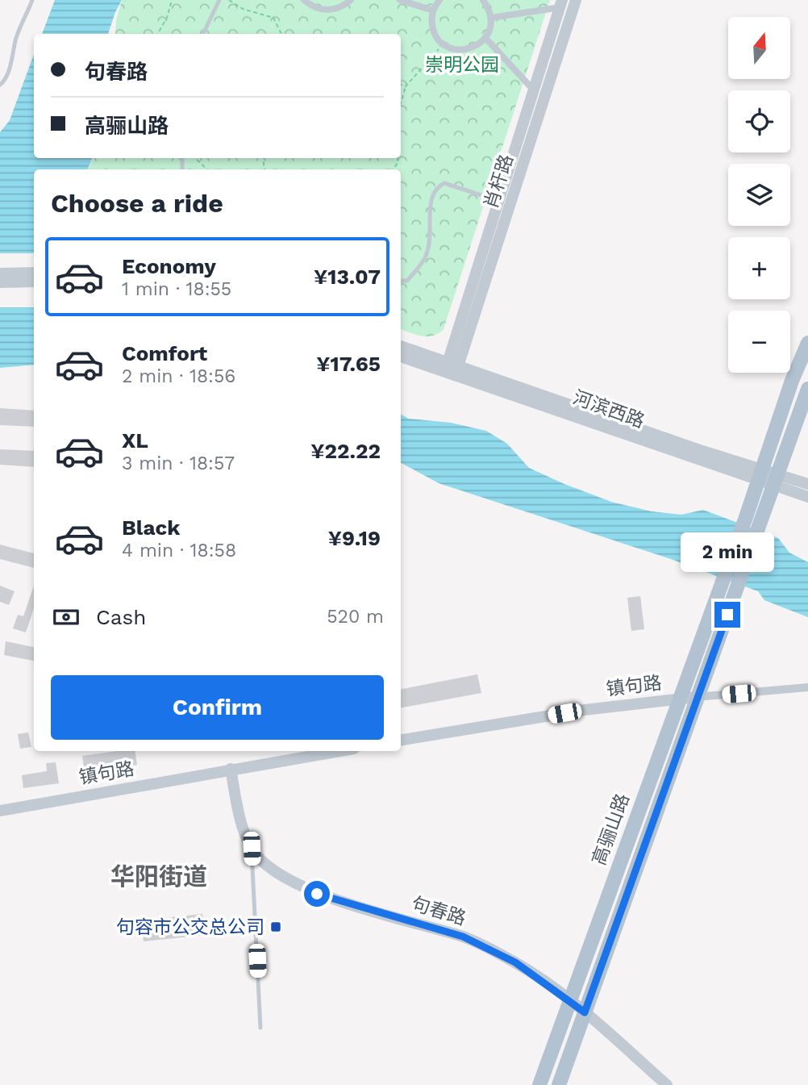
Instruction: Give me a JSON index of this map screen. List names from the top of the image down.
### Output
{
  "streets": {
    "main road": ["高骊山路"],
    "street": [
      "肖杆路",
      "河滨西路",
      "镇句路",
      "句春路"
    ]
  },
  "crossings": [
    ["肖杆路", "河滨西路"],
    ["河滨西路", "高骊山路"],
    ["镇句路", "高骊山路"],
    ["镇句路", "句春路"],
    ["高骊山路", "句春路"]
  ],
  "districts": ["华阳街道"],
  "parks": ["崇明公园"],
  "places": {
    "transit": ["句容市公交总公司"]
  },
  "north": "top",
  "page": {
    "map_buttons": ["+", "−"],
    "banner": ["句春路", "高骊山路"],
    "heading": "Choose a ride",
    "list": [
      {
        "name": "Economy",
        "note": "1 min · 18:55",
        "value": "¥13.07"
      },
      {
        "name": "Comfort",
        "note": "2 min · 18:56",
        "value": "¥17.65"
      },
      {
        "name": "XL",
        "note": "3 min · 18:57",
        "value": "¥22.22"
      },
      {
        "name": "Black",
        "note": "4 min · 18:58",
        "value": "¥9.19"
      }
    ],
    "bubble": "2 min",
    "pay": ["Cash", "520 m"],
    "buttons": "Confirm"
  }
}
